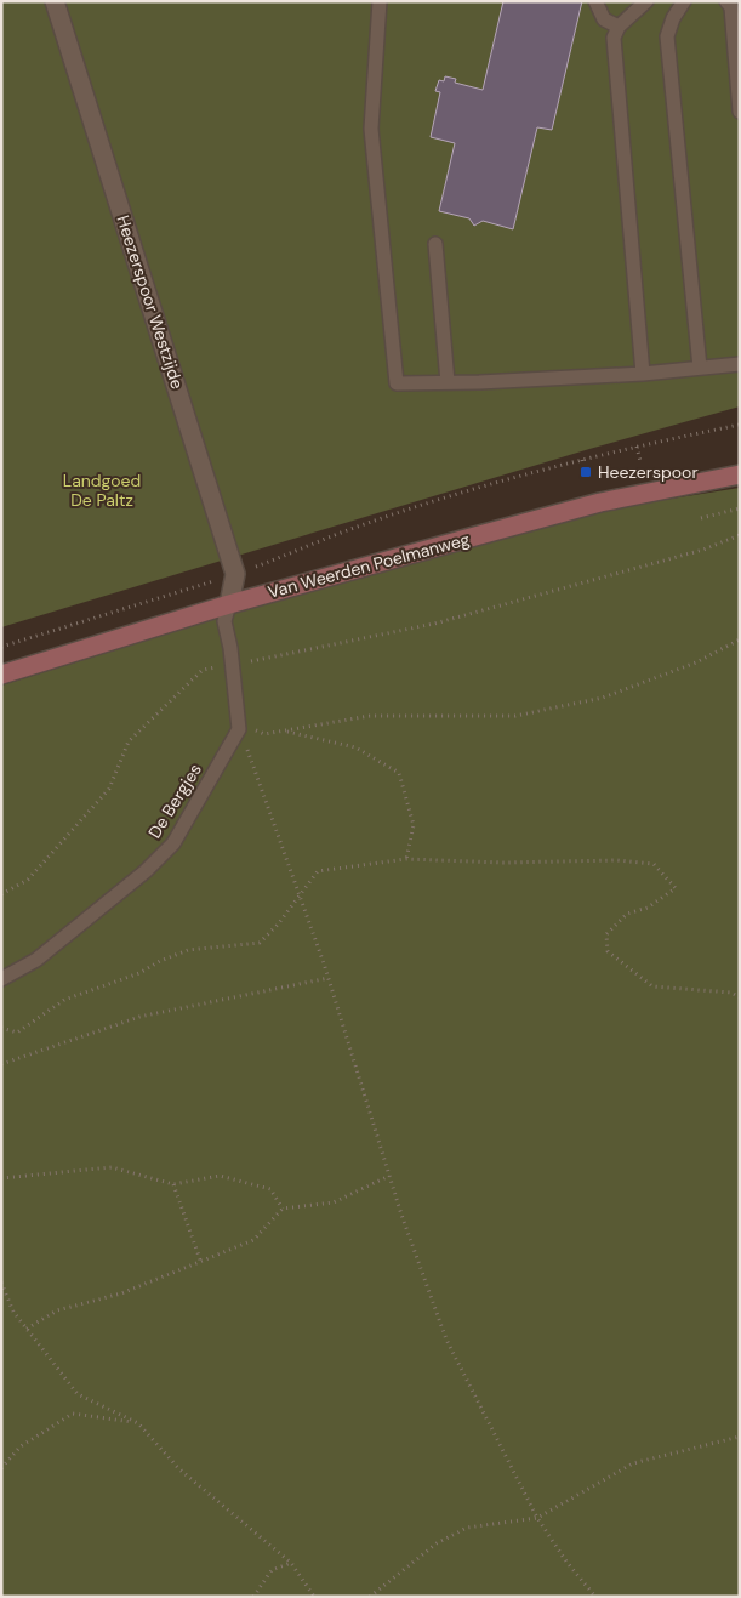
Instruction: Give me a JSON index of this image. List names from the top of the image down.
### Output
{
  "streets": {
    "main road": ["Van Weerden Poelmanweg"],
    "street": ["Heezerspoor Westzijde"],
    "lane": ["De Bergjes"]
  },
  "crossings": [
    ["Heezerspoor Westzijde", "Van Weerden Poelmanweg"]
  ],
  "parks": ["Landgoed De Paltz"],
  "places": {
    "transit": ["Heezerspoor"]
  }
}
